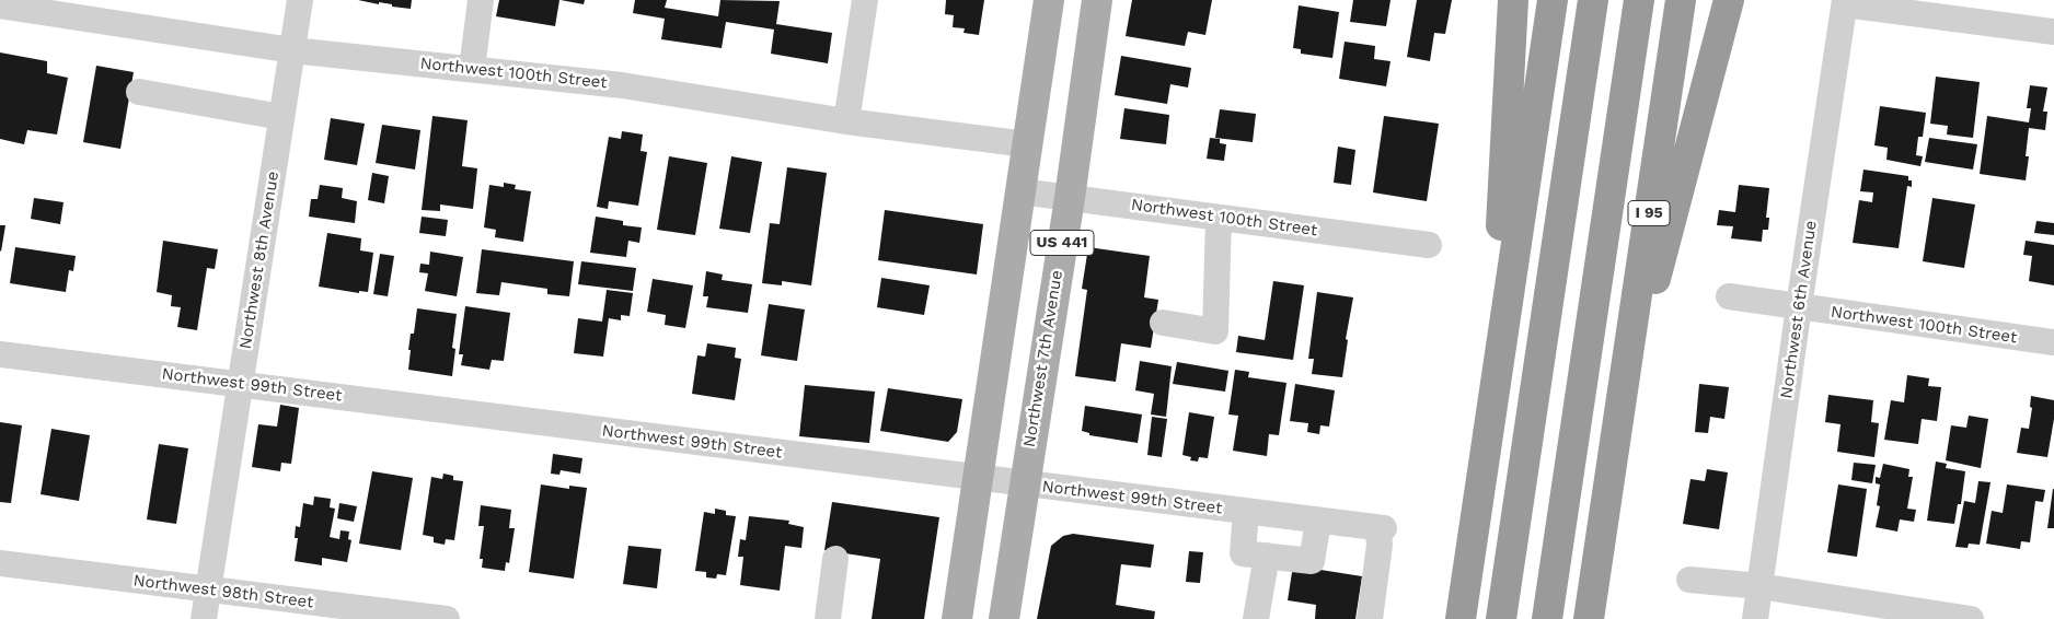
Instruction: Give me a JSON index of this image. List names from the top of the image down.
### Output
{
  "streets": {
    "highway": ["I 95"],
    "main road": ["US 441", "Northwest 7th Avenue"],
    "street": [
      "Northwest 100th Street",
      "Northwest 8th Avenue",
      "Northwest 6th Avenue",
      "Northwest 99th Street",
      "Northwest 98th Street"
    ]
  },
  "crossings": [
    ["Northwest 100th Street", "US 441"],
    ["Northwest 100th Street", "Northwest 8th Avenue"],
    ["Northwest 100th Street", "Northwest 6th Avenue"],
    ["Northwest 100th Street", "Northwest 7th Avenue"],
    ["US 441", "Northwest 99th Street"],
    ["Northwest 8th Avenue", "Northwest 99th Street"],
    ["Northwest 8th Avenue", "Northwest 98th Street"],
    ["Northwest 7th Avenue", "Northwest 99th Street"]
  ]
}
